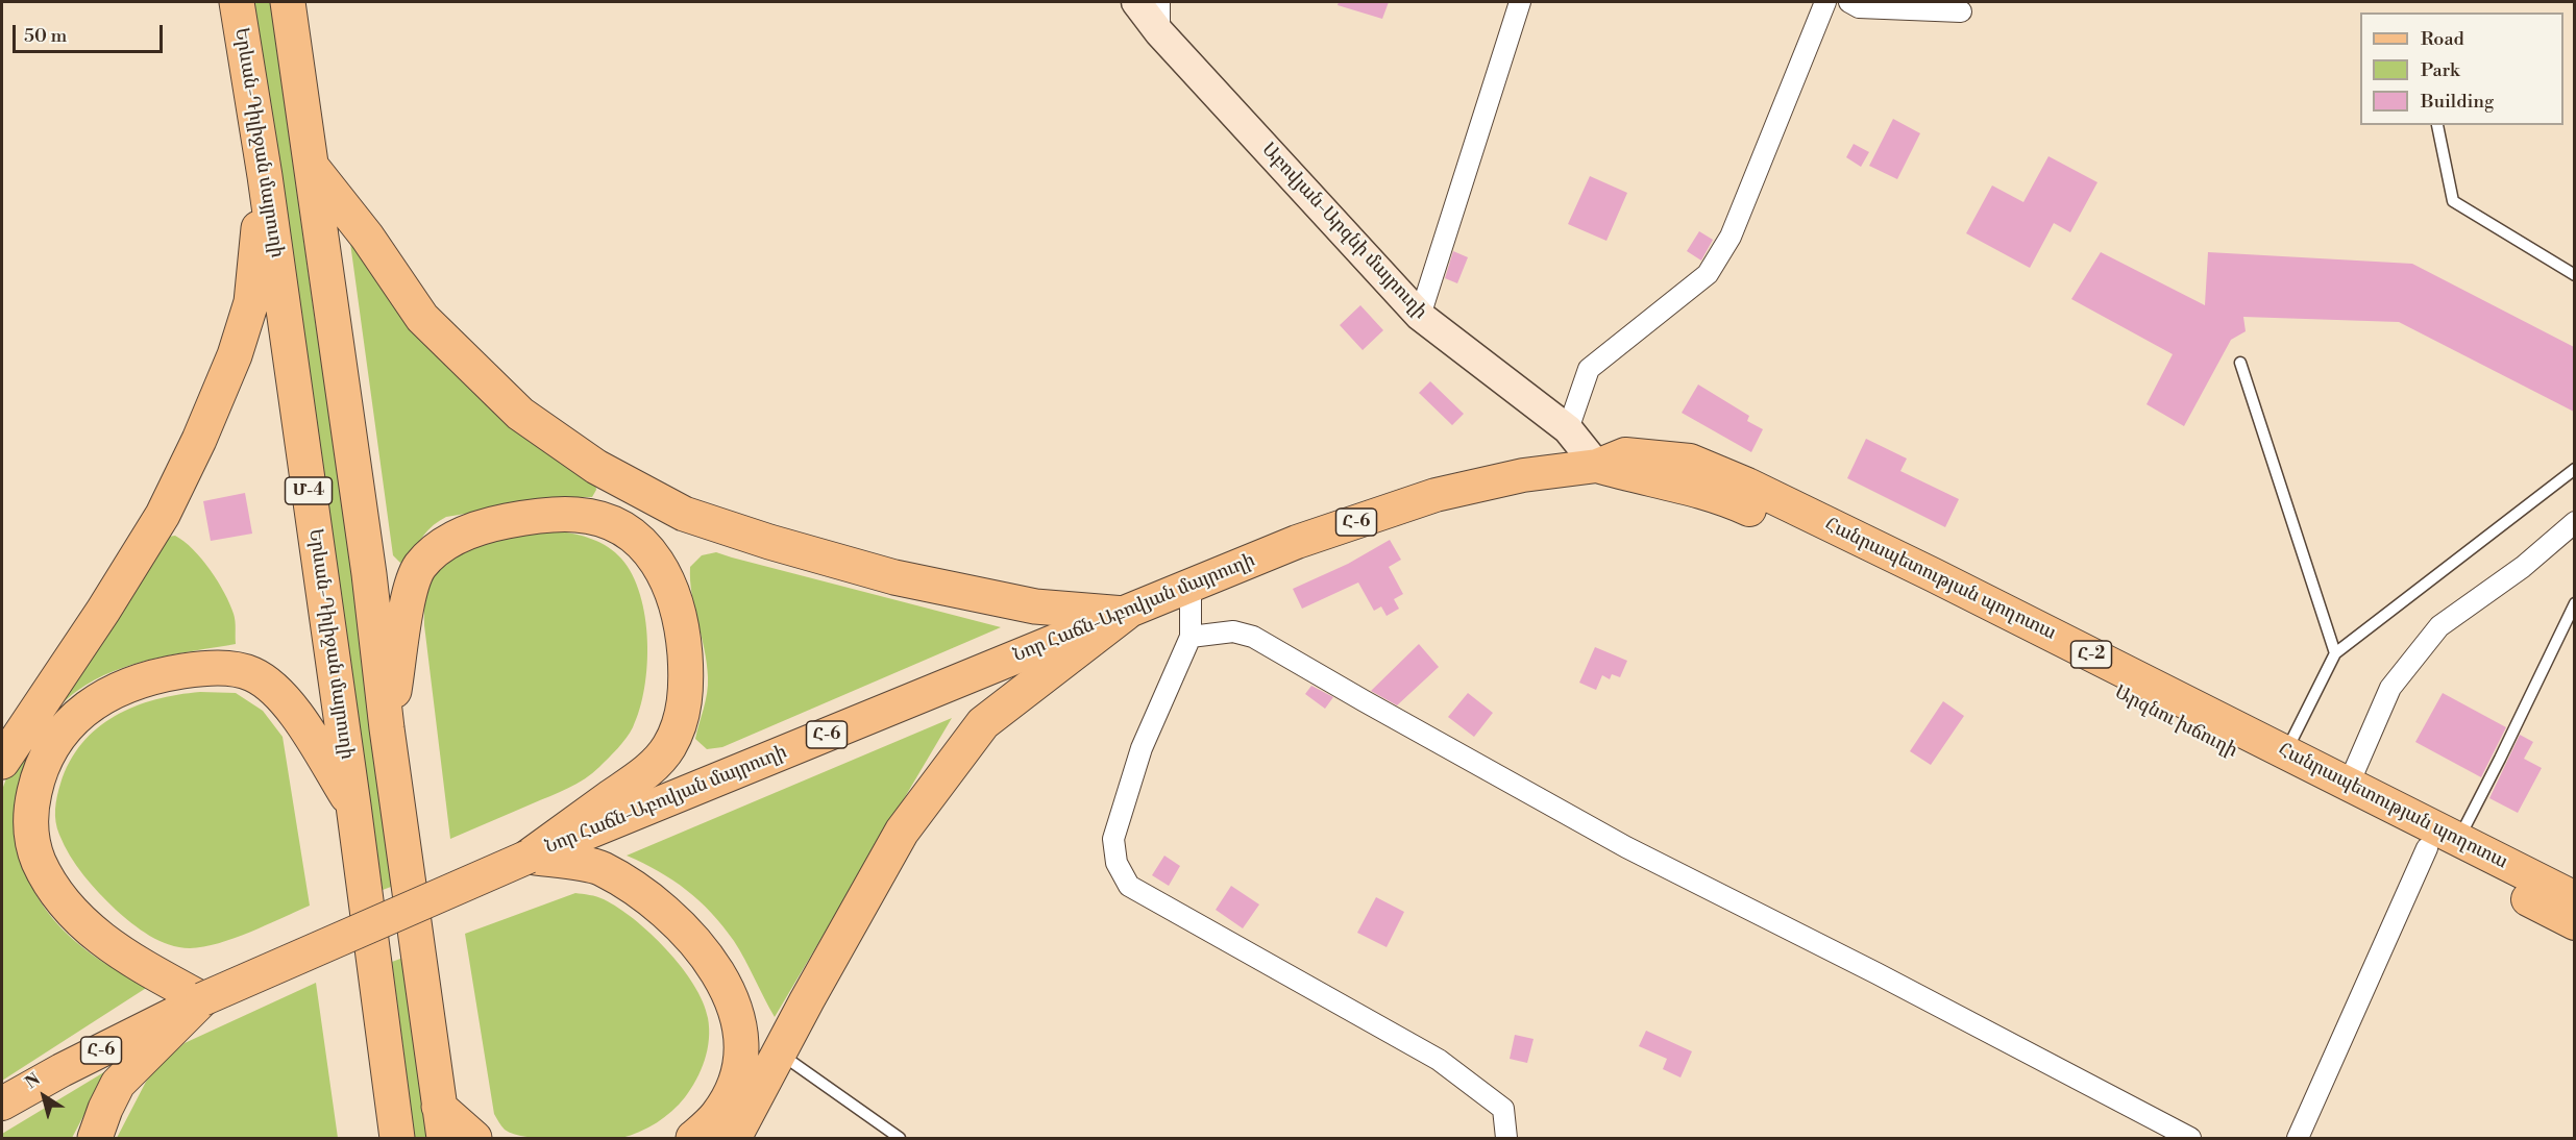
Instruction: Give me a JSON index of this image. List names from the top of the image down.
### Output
{
  "streets": {
    "highway": ["Երևան-Դիլիջան մայրուղի", "Մ-4"],
    "main road": [
      "Աբովյան-Արզնի մայրուղի",
      "Հ-6",
      "Հանրապետության պողոտա",
      "Նոր Հաճն-Աբովյան մայրուղի",
      "Հ-2",
      "Արզնու խճուղի"
    ]
  },
  "crossings": [
    ["Աբովյան-Արզնի մայրուղի", "Հանրապետության պողոտա"],
    ["Աբովյան-Արզնի մայրուղի", "Նոր Հաճն-Աբովյան մայրուղի"],
    ["Աբովյան-Արզնի մայրուղի", "Արզնու խճուղի"],
    ["Հանրապետության պողոտա", "Նոր Հաճն-Աբովյան մայրուղի"],
    ["Հանրապետության պողոտա", "Արզնու խճուղի"],
    ["Նոր Հաճն-Աբովյան մայրուղի", "Արզնու խճուղի"]
  ],
  "legend": ["Road", "Park", "Building"],
  "scale_bar": "50 m",
  "north": "top left"
}
